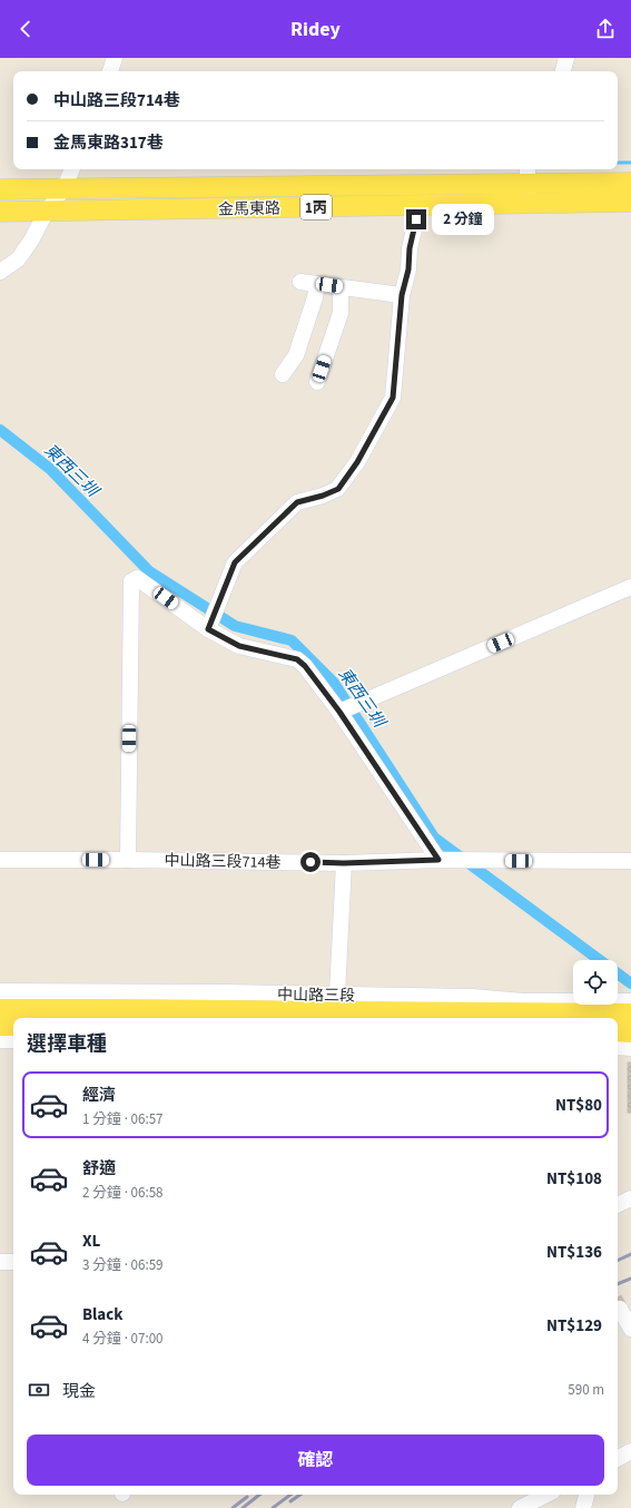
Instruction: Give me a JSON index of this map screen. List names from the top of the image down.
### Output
{
  "streets": {
    "main road": ["1丙", "金馬東路", "中山路三段"],
    "street": ["中山路三段714巷"]
  },
  "water": ["東西三圳"],
  "page": {
    "header": "Ridey",
    "banner": ["中山路三段714巷", "金馬東路317巷"],
    "bubble": "2 分鐘",
    "heading": "選擇車種",
    "list": [
      {
        "name": "經濟",
        "note": "1 分鐘 · 06:57",
        "value": "NT$80"
      },
      {
        "name": "舒適",
        "note": "2 分鐘 · 06:58",
        "value": "NT$108"
      },
      {
        "name": "XL",
        "note": "3 分鐘 · 06:59",
        "value": "NT$136"
      },
      {
        "name": "Black",
        "note": "4 分鐘 · 07:00",
        "value": "NT$129"
      }
    ],
    "pay": ["現金", "590 m"],
    "buttons": "確認"
  }
}
